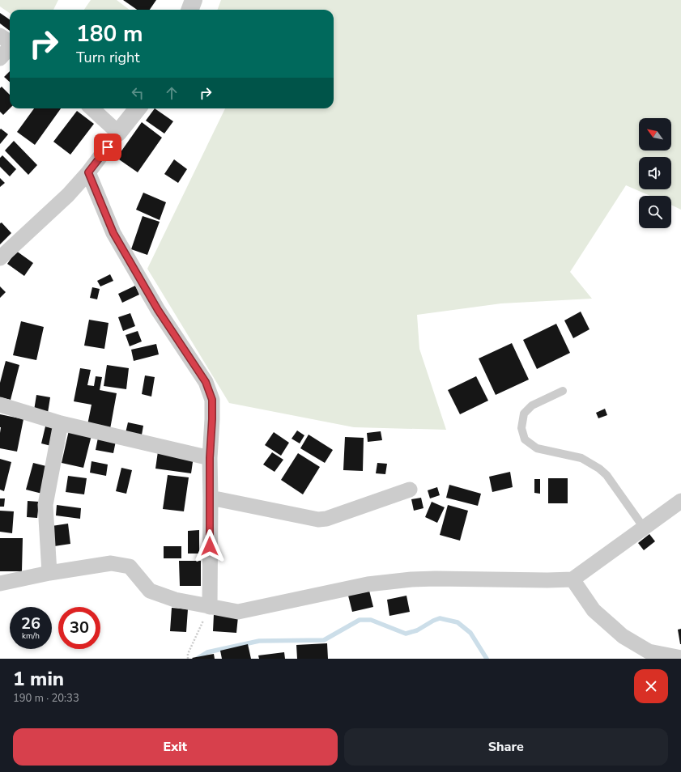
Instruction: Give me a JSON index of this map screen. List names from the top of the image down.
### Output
{
  "north": "top left",
  "page": {
    "turn": ["180 m", "Turn right"],
    "speed": "26 km/h",
    "limit": "30",
    "heading": ["1 min", "190 m · 20:33"],
    "buttons": ["Exit", "Share"]
  }
}
